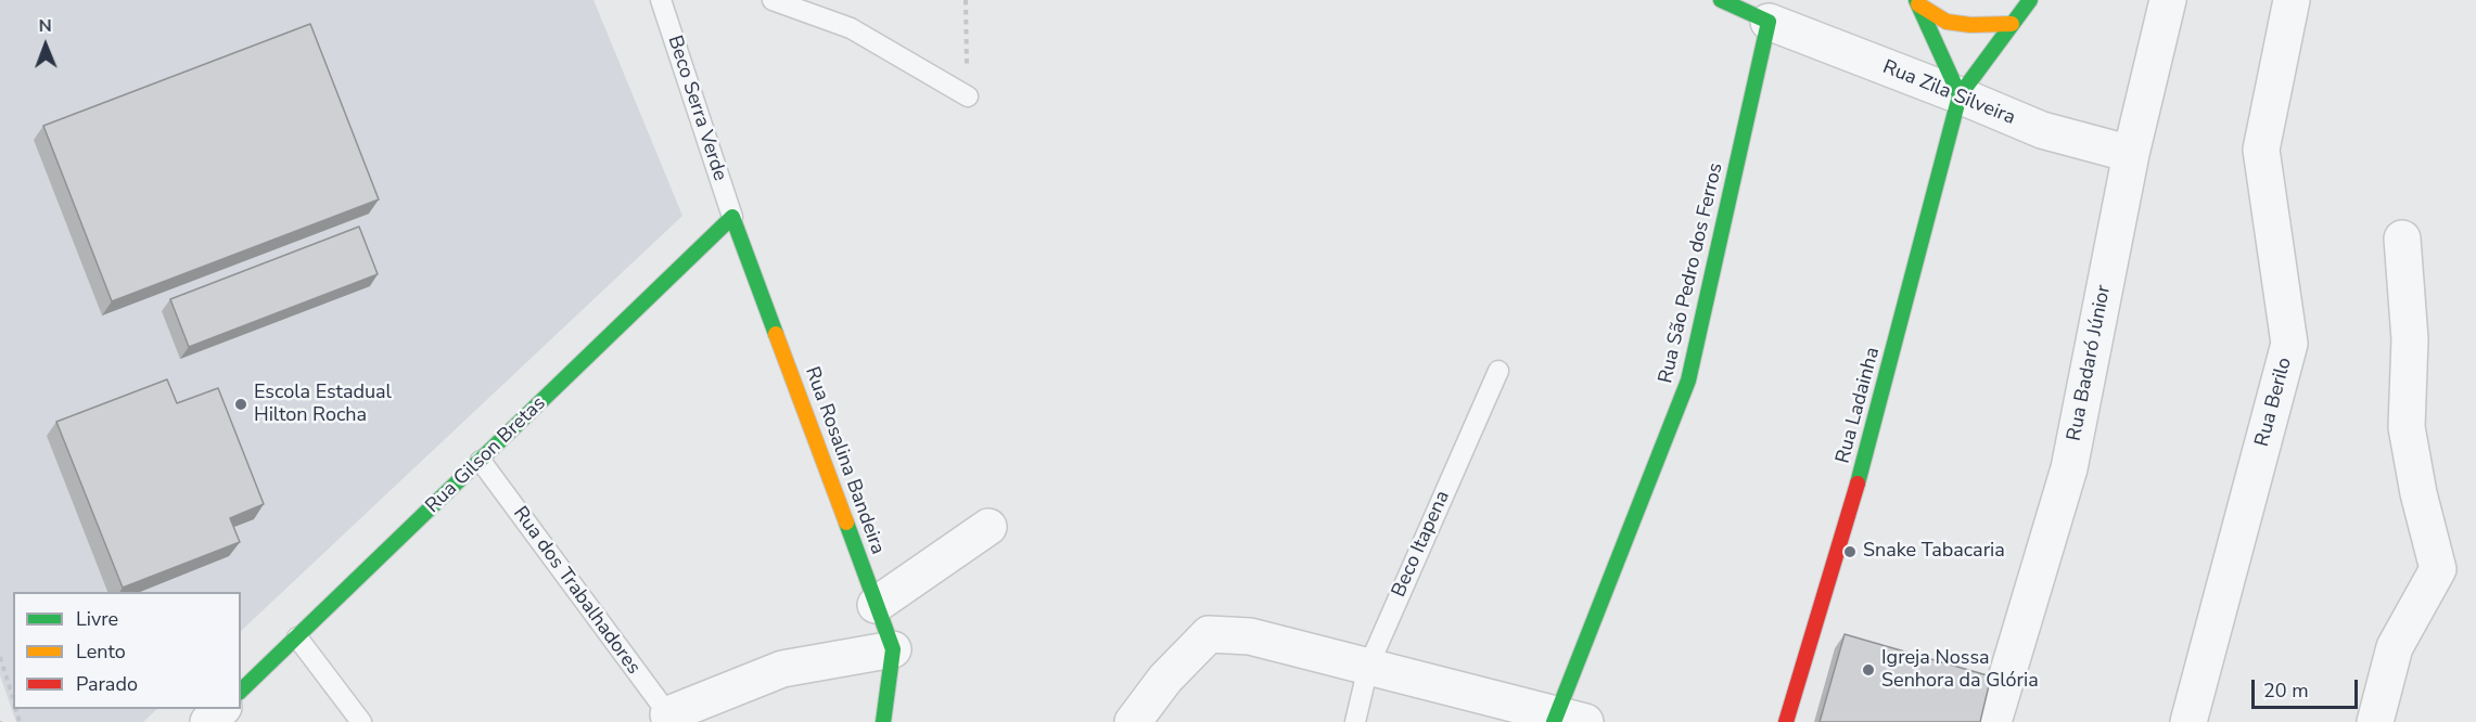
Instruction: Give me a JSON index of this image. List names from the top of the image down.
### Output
{
  "streets": {
    "street": [
      "Rua Zila Silveira",
      "Rua São Pedro dos Ferros",
      "Rua Badaró Júnior",
      "Rua Berilo",
      "Rua Ladainha",
      "Rua Gilson Bretas",
      "Rua Rosalina Bandeira"
    ],
    "lane": ["Beco Serra Verde", "Beco Itapena", "Rua dos Trabalhadores"]
  },
  "crossings": [
    ["Rua Zila Silveira", "Rua São Pedro dos Ferros"],
    ["Rua Zila Silveira", "Rua Badaró Júnior"],
    ["Rua Zila Silveira", "Rua Ladainha"],
    ["Beco Serra Verde", "Rua Gilson Bretas"],
    ["Beco Serra Verde", "Rua Rosalina Bandeira"],
    ["Rua Gilson Bretas", "Rua Rosalina Bandeira"],
    ["Rua Gilson Bretas", "Rua dos Trabalhadores"]
  ],
  "places": ["Escola Estadual Hilton Rocha", "Snake Tabacaria", "Igreja Nossa Senhora da Glória"],
  "legend": ["Livre", "Lento", "Parado"],
  "scale_bar": "20 m",
  "north": "top"
}
